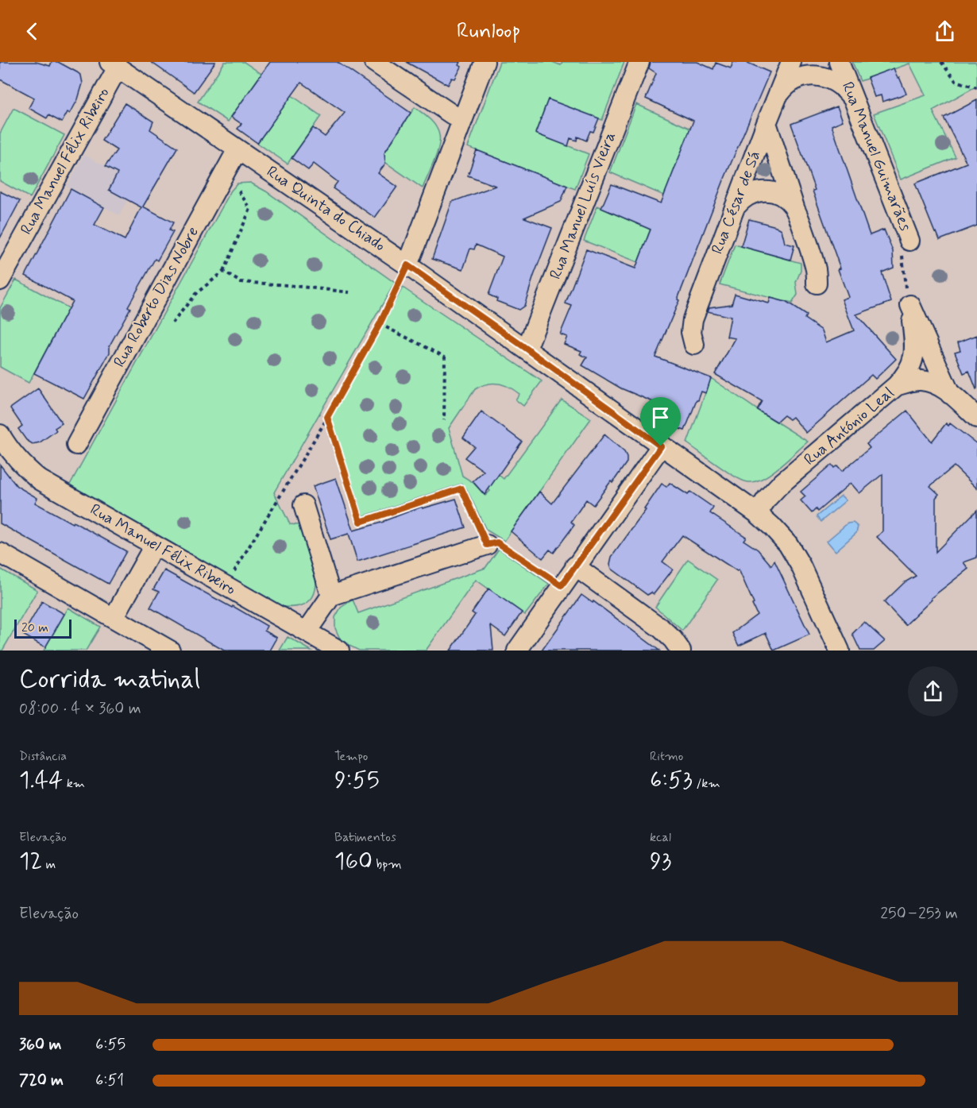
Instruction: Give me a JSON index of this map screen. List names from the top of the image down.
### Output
{
  "streets": {
    "street": [
      "Rua Manuel Guimarães",
      "Rua Manuel Félix Ribeiro",
      "Rua César de Sá",
      "Rua Manuel Luís Vieira",
      "Rua Quinta do Chiado",
      "Rua Roberto Dias Nobre",
      "Rua António Leal"
    ]
  },
  "crossings": [
    ["Rua Manuel Félix Ribeiro", "Rua Quinta do Chiado"],
    ["Rua Manuel Luís Vieira", "Rua Quinta do Chiado"],
    ["Rua Quinta do Chiado", "Rua Roberto Dias Nobre"],
    ["Rua Quinta do Chiado", "Rua António Leal"]
  ],
  "scale_bar": "20 m",
  "page": {
    "header": "Runloop",
    "scale": "20 m",
    "heading": ["Corrida matinal", "08:00 · 4 × 360 m"],
    "stats": [
      ["Distância", "1.44 km"],
      ["Tempo", "9:55"],
      ["Ritmo", "6:53 /km"],
      ["Elevação", "12 m"],
      ["Batimentos", "160 bpm"],
      ["kcal", "93"]
    ],
    "chart": ["Elevação", "250–253 m"],
    "list": [
      {
        "name": "360 m",
        "note": "6:55"
      },
      {
        "name": "720 m",
        "note": "6:51"
      }
    ]
  }
}
